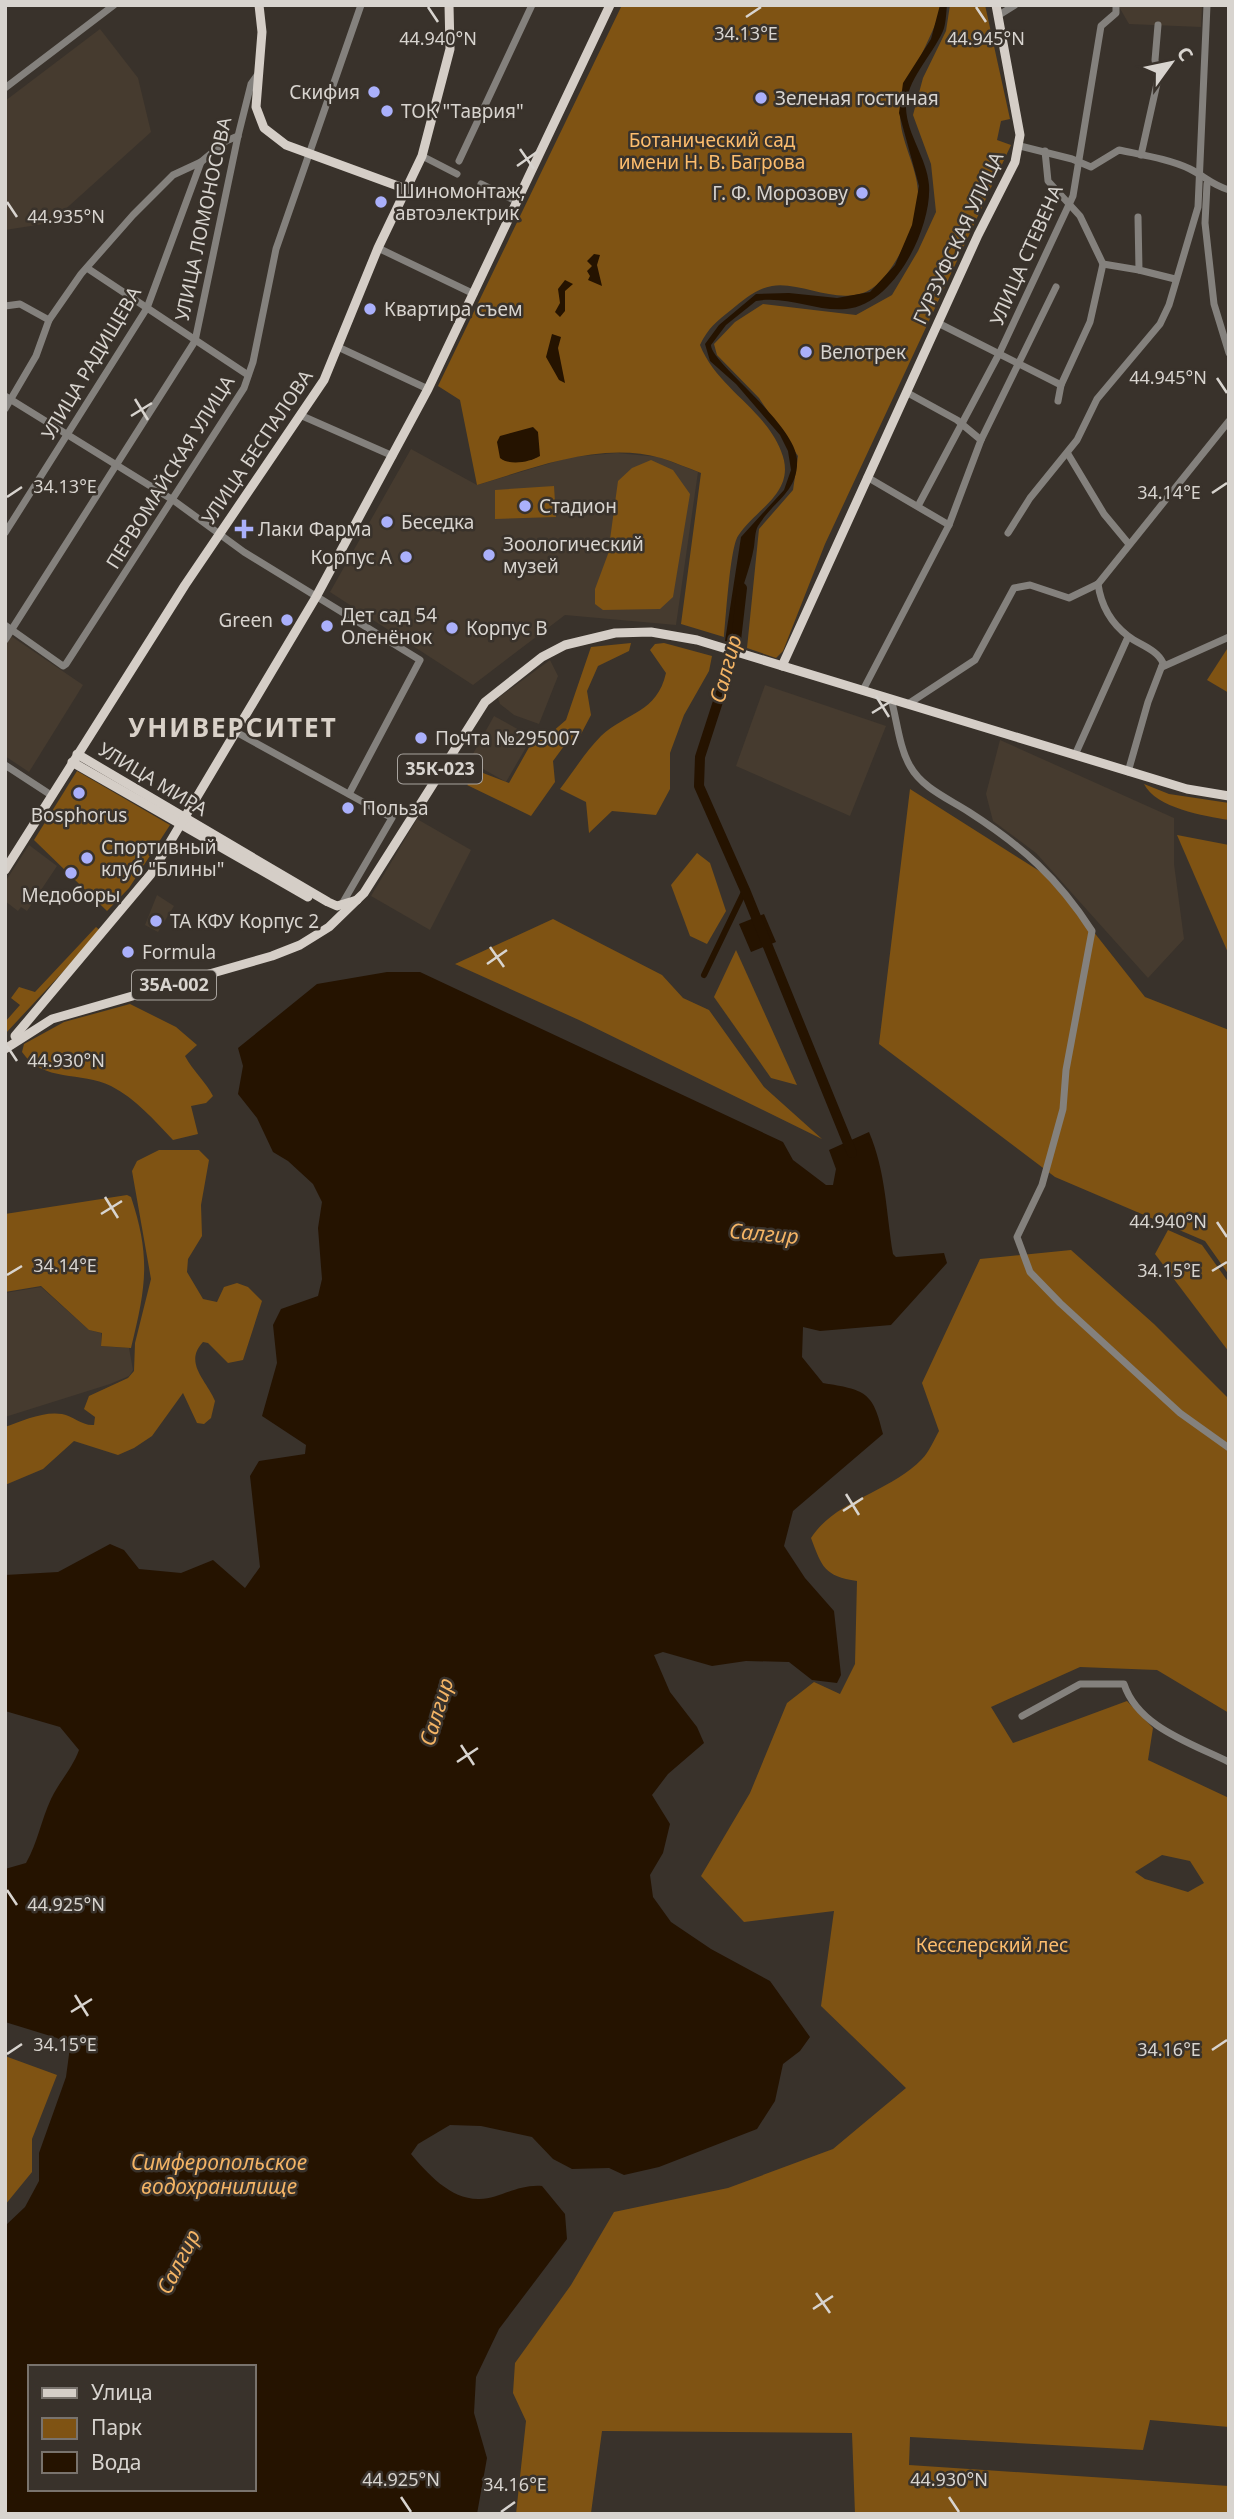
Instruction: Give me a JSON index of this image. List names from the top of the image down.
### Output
{
  "streets": {
    "main road": [
      "УЛИЦА ЛОМОНОСОВА",
      "ГУРЗУФСКАЯ УЛИЦА",
      "УЛИЦА БЕСПАЛОВА",
      "35К-023",
      "УЛИЦА МИРА",
      "35А-002"
    ],
    "street": ["УЛИЦА СТЕВЕНА", "УЛИЦА РАДИЩЕВА", "ПЕРВОМАЙСКАЯ УЛИЦА"]
  },
  "crossings": [
    ["УЛИЦА ЛОМОНОСОВА", "ПЕРВОМАЙСКАЯ УЛИЦА"],
    ["ГУРЗУФСКАЯ УЛИЦА", "35К-023"],
    ["УЛИЦА БЕСПАЛОВА", "УЛИЦА МИРА"],
    ["35К-023", "УЛИЦА МИРА"],
    ["35К-023", "35А-002"],
    ["УЛИЦА МИРА", "35А-002"]
  ],
  "districts": ["УНИВЕРСИТЕТ"],
  "water": ["Салгир", "Симферопольское водохранилище"],
  "parks": ["Ботанический сад имени Н. В. Багрова", "Кесслерский лес"],
  "places": {
    "other": [
      "Скифия",
      "Зеленая гостиная",
      "ТОК \"Таврия\"",
      "Г. Ф. Морозову",
      "Шиномонтаж, автоэлектрик",
      "Квартира съем",
      "Велотрек",
      "Стадион",
      "Беседка",
      "Зоологический музей",
      "Корпус А",
      "Green",
      "Дет сад 54 Оленёнок",
      "Корпус В",
      "Почта №295007",
      "Bosphorus",
      "Польза",
      "Спортивный клуб \"Блины\"",
      "Медоборы",
      "ТА КФУ Корпус 2",
      "Formula"
    ],
    "health": ["Лаки Фарма"]
  },
  "legend": ["Улица", "Парк", "Вода"],
  "north": "top right",
  "coordinates": [
    "34.13°E",
    "44.940°N",
    "44.945°N",
    "44.935°N",
    "34.14°E",
    "44.930°N",
    "34.15°E",
    "44.925°N",
    "34.16°E"
  ]
}
